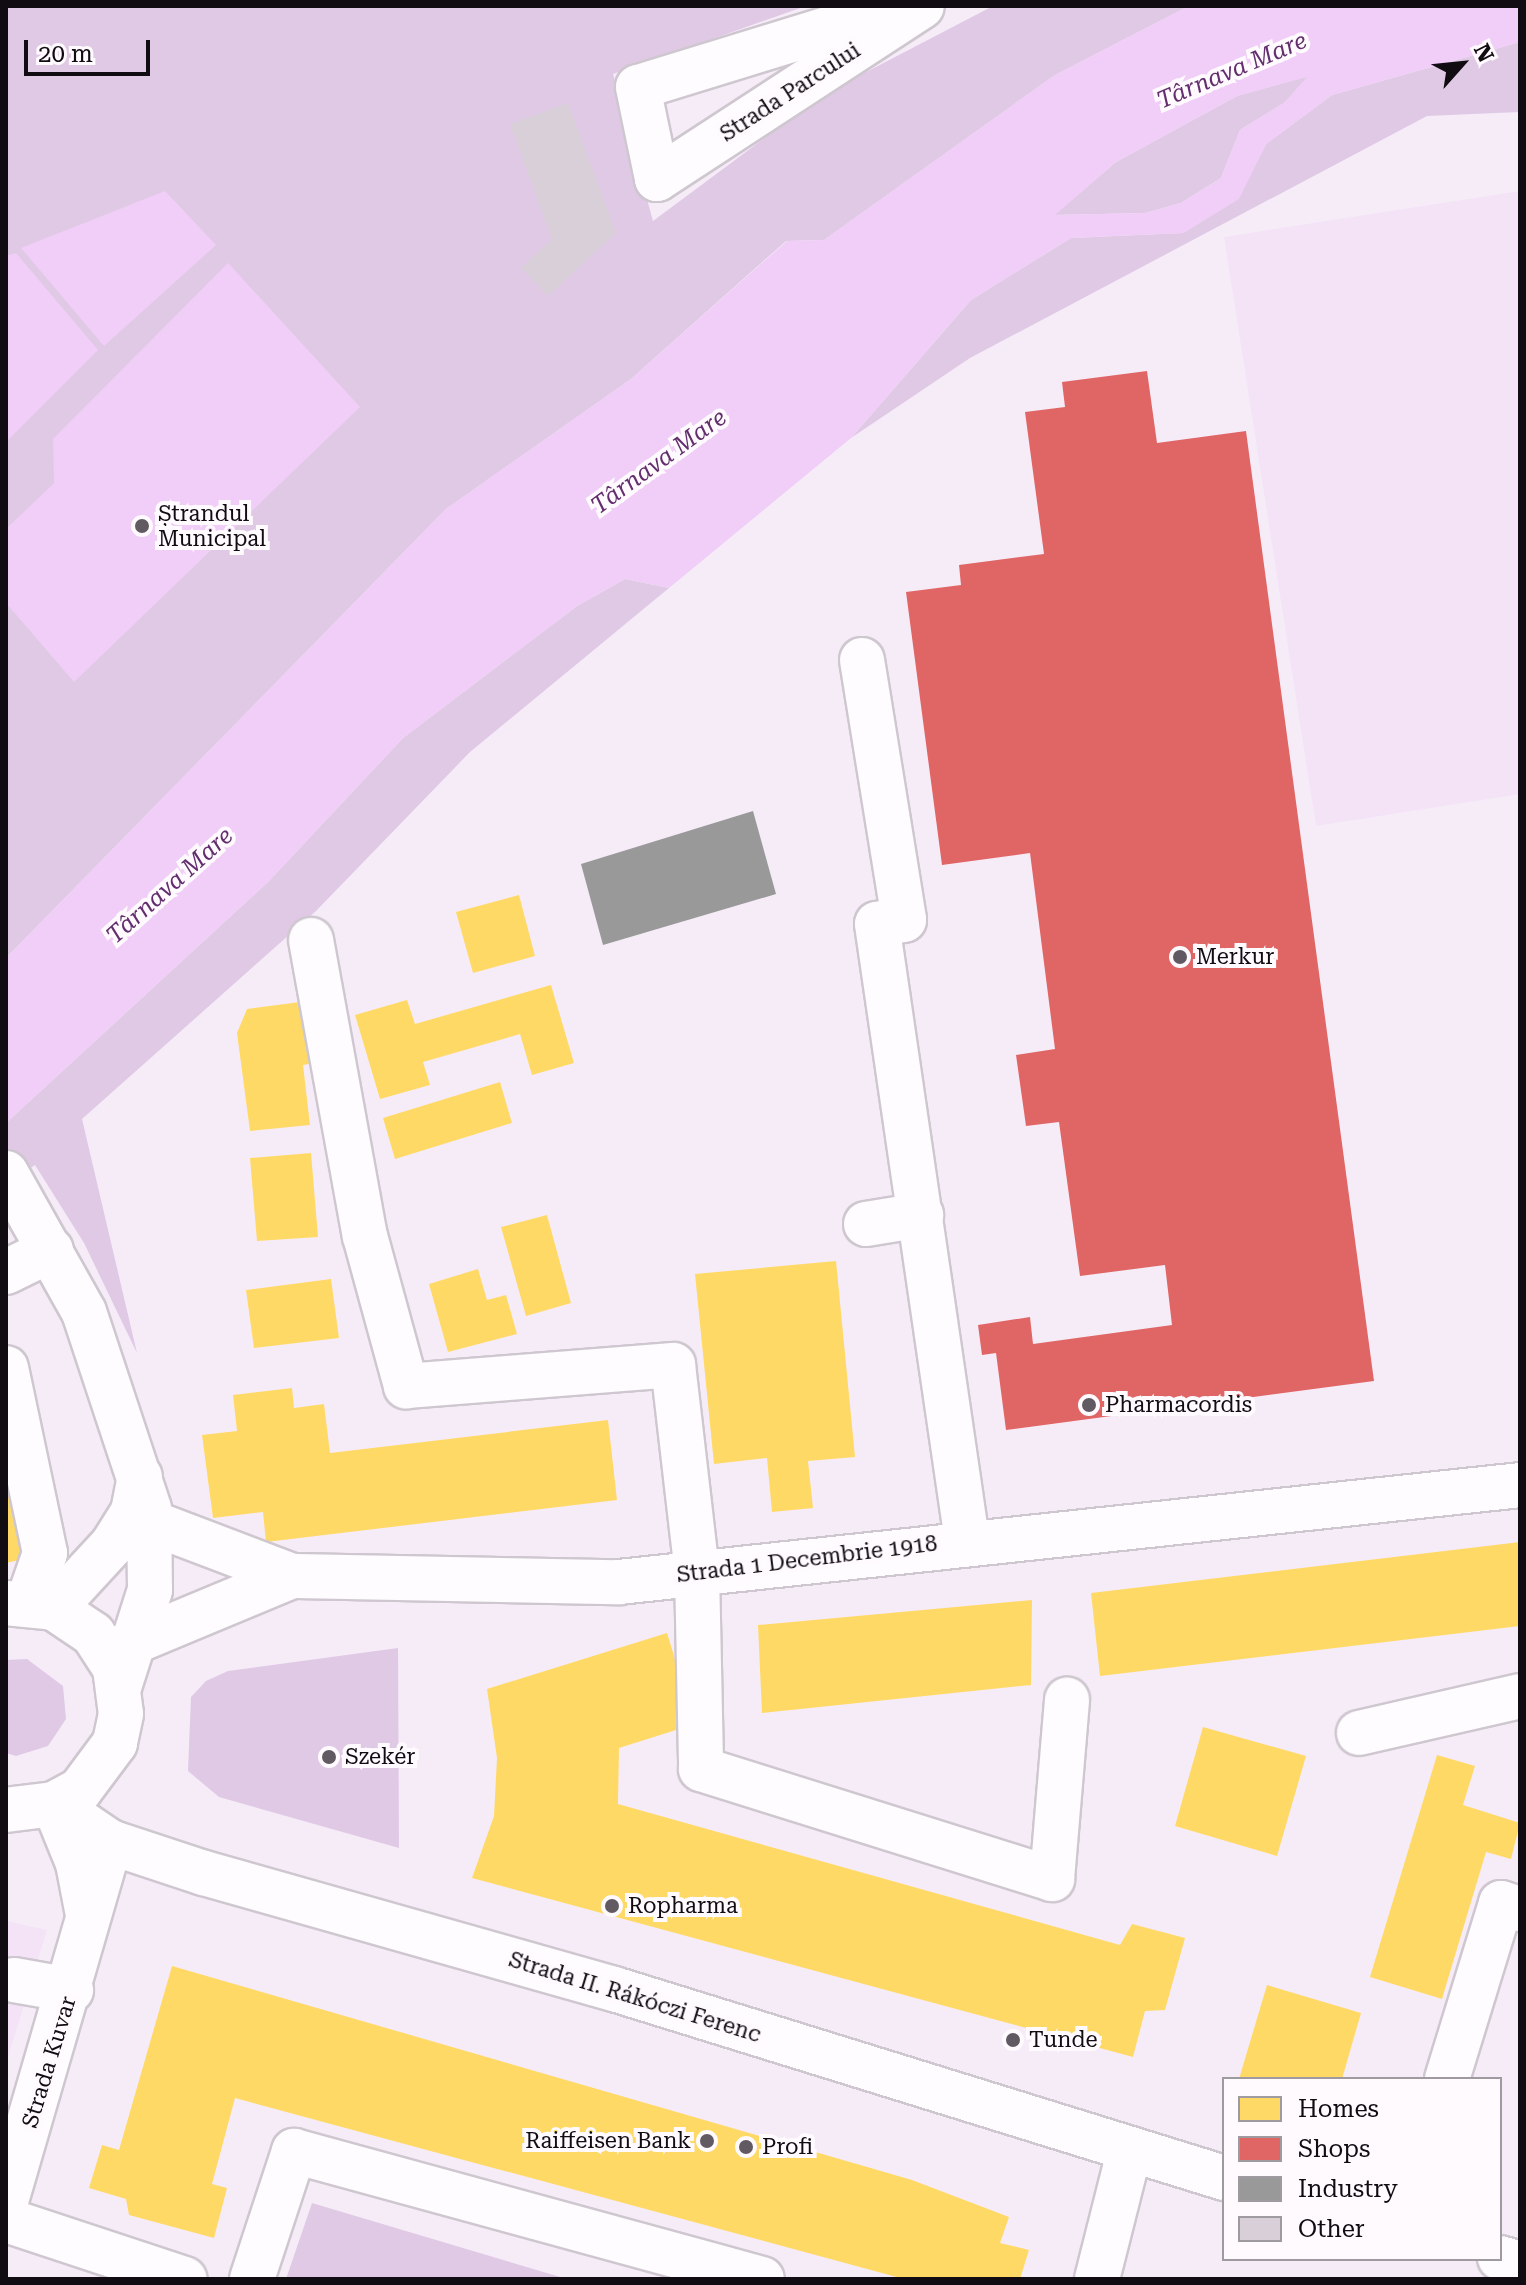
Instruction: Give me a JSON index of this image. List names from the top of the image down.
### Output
{
  "streets": {
    "main road": [
      "Strada Parcului",
      "Strada 1 Decembrie 1918",
      "Strada II. Rákóczi Ferenc",
      "Strada Kuvar"
    ]
  },
  "crossings": [
    ["Strada II. Rákóczi Ferenc", "Strada Kuvar"]
  ],
  "water": ["Târnava Mare"],
  "places": [
    "Ștrandul Municipal",
    "Merkur",
    "Pharmacordis",
    "Szekér",
    "Ropharma",
    "Tunde",
    "Raiffeisen Bank",
    "Profi"
  ],
  "legend": [
    "Homes",
    "Shops",
    "Industry",
    "Other"
  ],
  "scale_bar": "20 m",
  "north": "top right"
}
